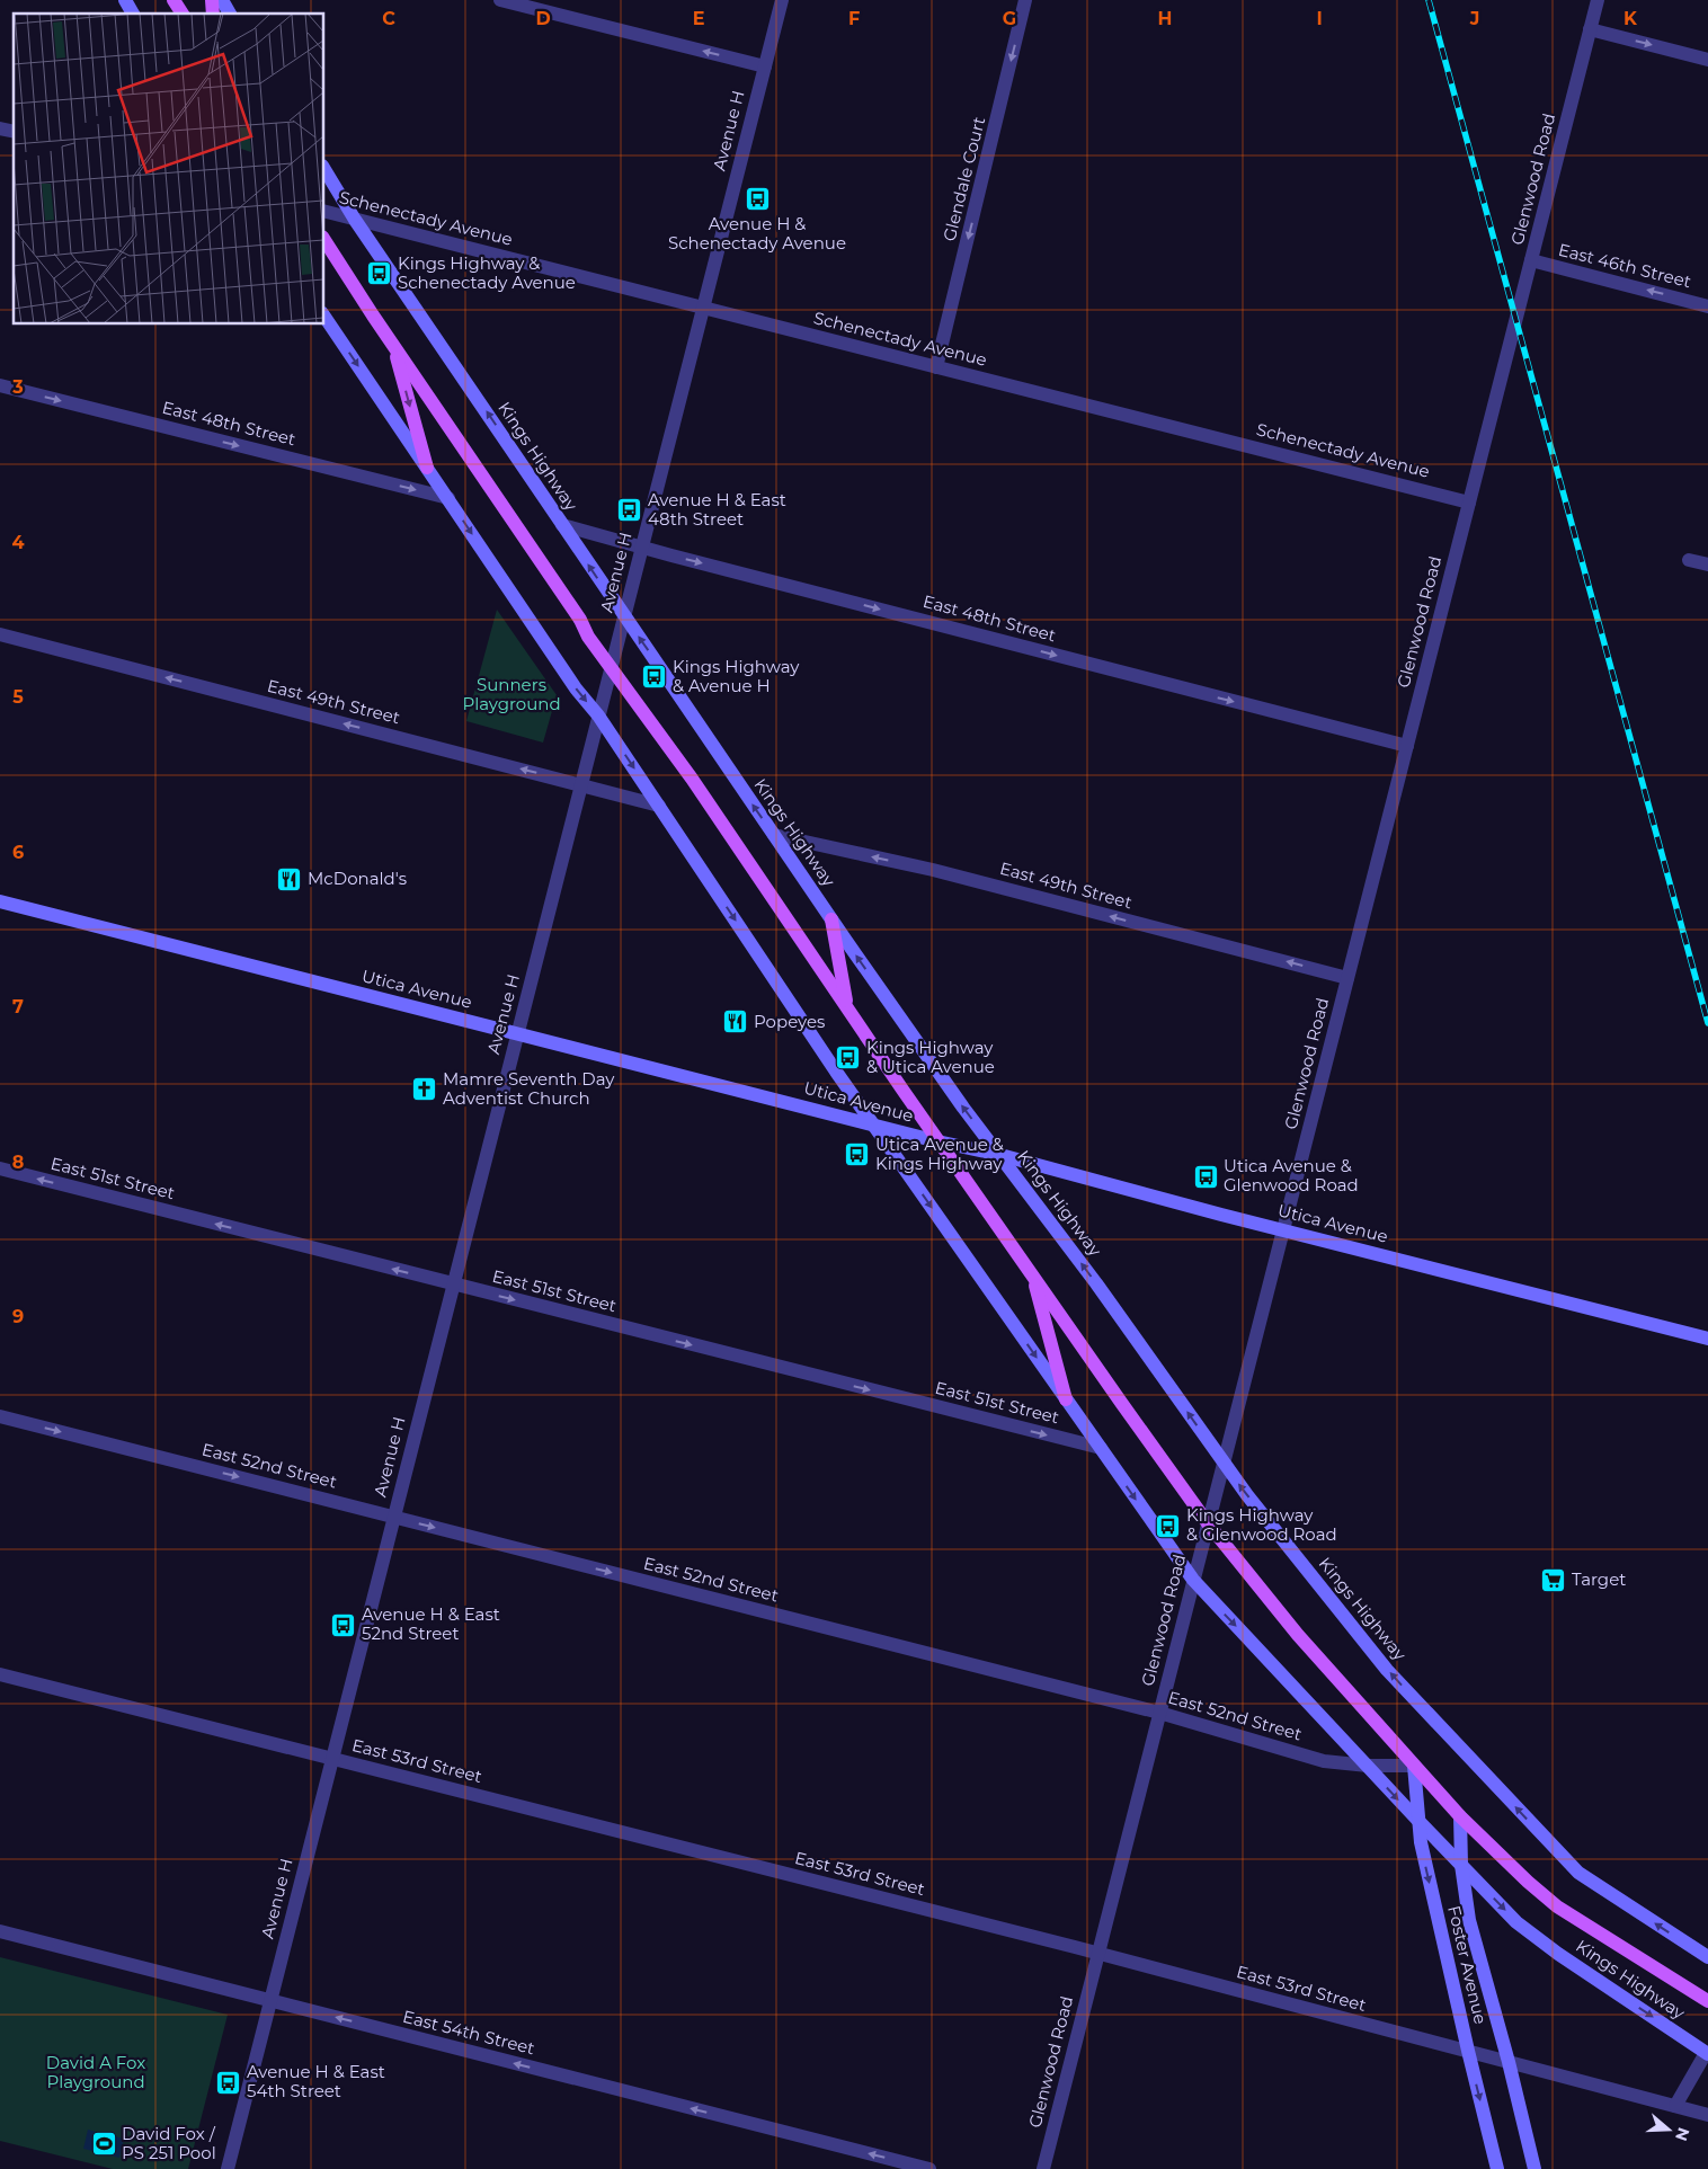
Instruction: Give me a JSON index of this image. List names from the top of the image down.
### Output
{
  "streets": {
    "main road": ["Kings Highway"],
    "street": [
      "Avenue H",
      "Glendale Court",
      "Glenwood Road",
      "Schenectady Avenue",
      "East 46th Street",
      "East 48th Street",
      "East 49th Street",
      "Utica Avenue",
      "East 51st Street",
      "East 52nd Street",
      "East 53rd Street",
      "Foster Avenue",
      "East 54th Street"
    ]
  },
  "crossings": [
    ["Avenue H", "Schenectady Avenue"],
    ["Avenue H", "East 48th Street"],
    ["Avenue H", "Kings Highway"],
    ["Avenue H", "East 49th Street"],
    ["Avenue H", "Utica Avenue"],
    ["Avenue H", "East 51st Street"],
    ["Avenue H", "East 52nd Street"],
    ["Avenue H", "East 53rd Street"],
    ["Avenue H", "East 54th Street"],
    ["Glendale Court", "Schenectady Avenue"],
    ["Glenwood Road", "Schenectady Avenue"],
    ["Glenwood Road", "East 46th Street"],
    ["Glenwood Road", "East 48th Street"],
    ["Glenwood Road", "Kings Highway"],
    ["Glenwood Road", "East 49th Street"],
    ["Glenwood Road", "Utica Avenue"],
    ["Glenwood Road", "East 52nd Street"],
    ["Glenwood Road", "East 53rd Street"],
    ["Schenectady Avenue", "Kings Highway"],
    ["East 48th Street", "Kings Highway"],
    ["Kings Highway", "East 49th Street"],
    ["Kings Highway", "Utica Avenue"],
    ["Kings Highway", "East 51st Street"],
    ["Kings Highway", "East 52nd Street"],
    ["Kings Highway", "Foster Avenue"],
    ["East 52nd Street", "Foster Avenue"],
    ["East 53rd Street", "Foster Avenue"]
  ],
  "one_way": [
    "Glendale Court",
    "East 46th Street",
    "East 48th Street",
    "East 49th Street",
    "East 52nd Street",
    "East 54th Street"
  ],
  "parks": ["Sunners Playground", "David A Fox Playground"],
  "places": {
    "bus stop": [
      "Avenue H & Schenectady Avenue",
      "Kings Highway & Schenectady Avenue",
      "Avenue H & East 48th Street",
      "Kings Highway & Avenue H",
      "Kings Highway & Utica Avenue",
      "Utica Avenue & Kings Highway",
      "Utica Avenue & Glenwood Road",
      "Kings Highway & Glenwood Road",
      "Avenue H & East 52nd Street",
      "Avenue H & East 54th Street"
    ],
    "restaurant": ["McDonald's", "Popeyes"],
    "church": ["Mamre Seventh Day Adventist Church"],
    "supermarket": ["Target"],
    "sports": ["David Fox / PS 251 Pool"]
  },
  "north": "right",
  "grid": {
    "columns": [
      "C",
      "D",
      "E",
      "F",
      "G",
      "H",
      "I",
      "J",
      "K"
    ],
    "rows": [
      "3",
      "4",
      "5",
      "6",
      "7",
      "8",
      "9"
    ]
  }
}
